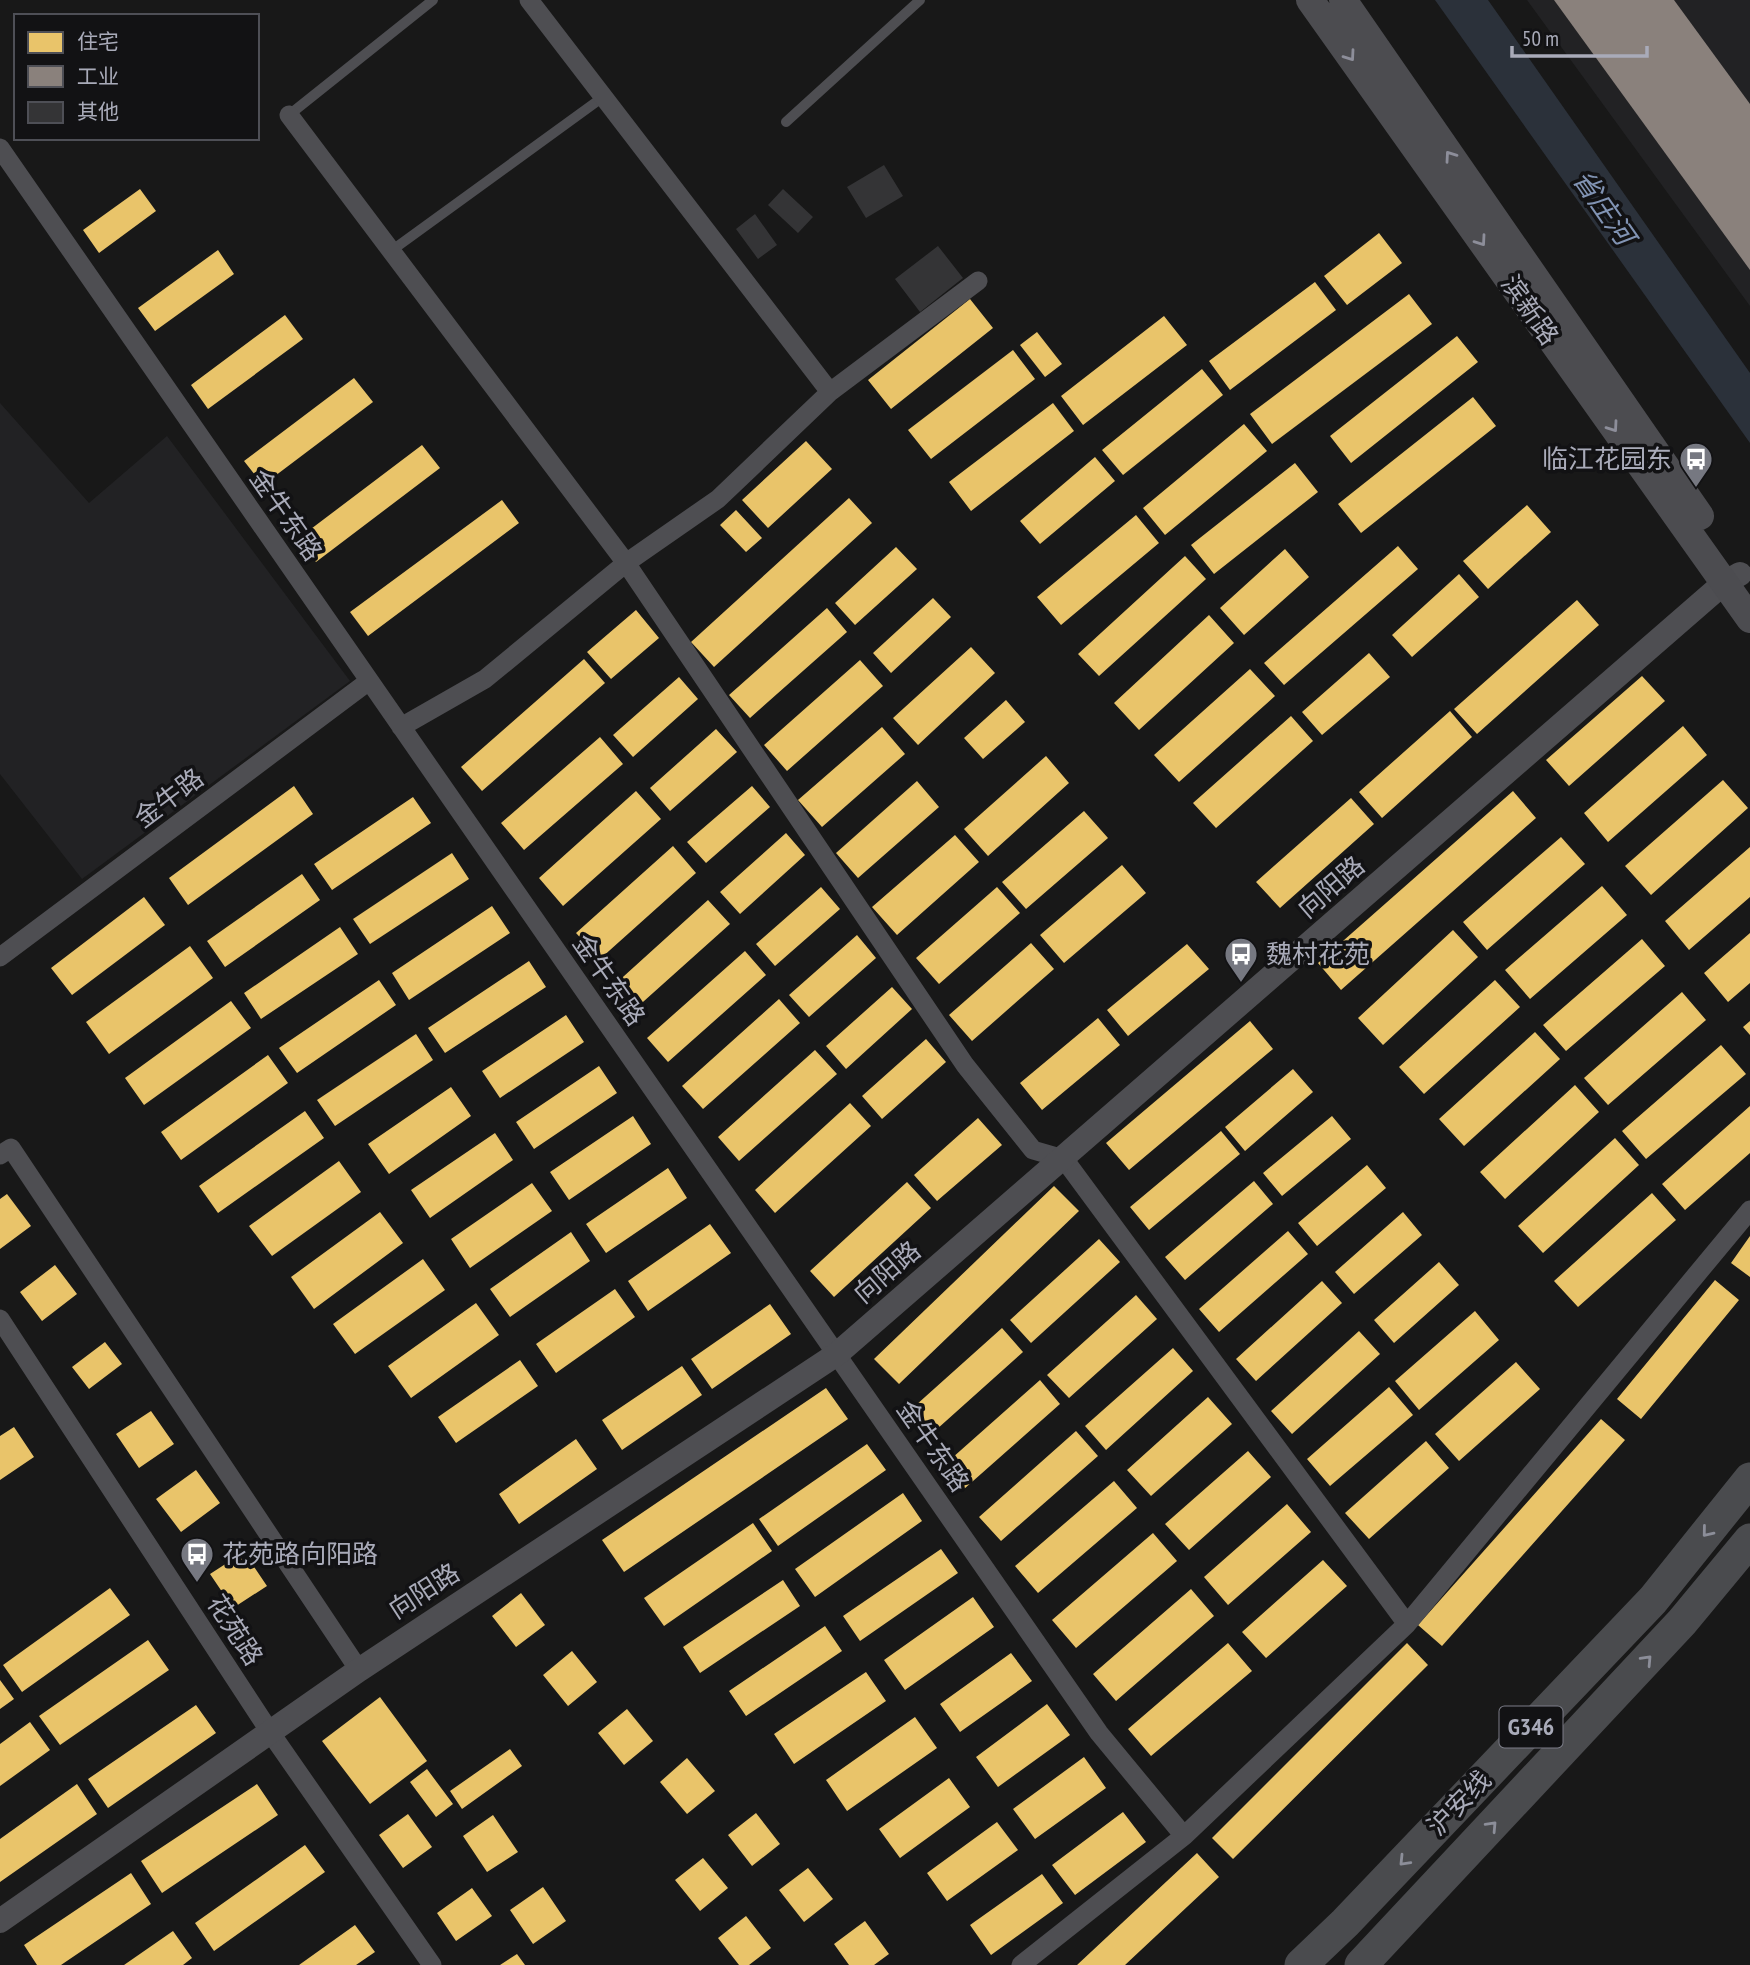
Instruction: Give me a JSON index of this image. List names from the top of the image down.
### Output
{
  "streets": {
    "highway": ["G346", "沪安线"],
    "main road": ["滨新路"],
    "street": [
      "金牛东路",
      "金牛路",
      "向阳路",
      "花苑路"
    ]
  },
  "crossings": [
    ["滨新路", "向阳路"],
    ["金牛东路", "金牛路"],
    ["金牛东路", "向阳路"],
    ["向阳路", "花苑路"]
  ],
  "water": ["省庄河"],
  "places": {
    "bus stop": ["临江花园东", "魏村花苑", "花苑路向阳路"]
  },
  "legend": ["住宅", "工业", "其他"],
  "scale_bar": "50 m"
}
